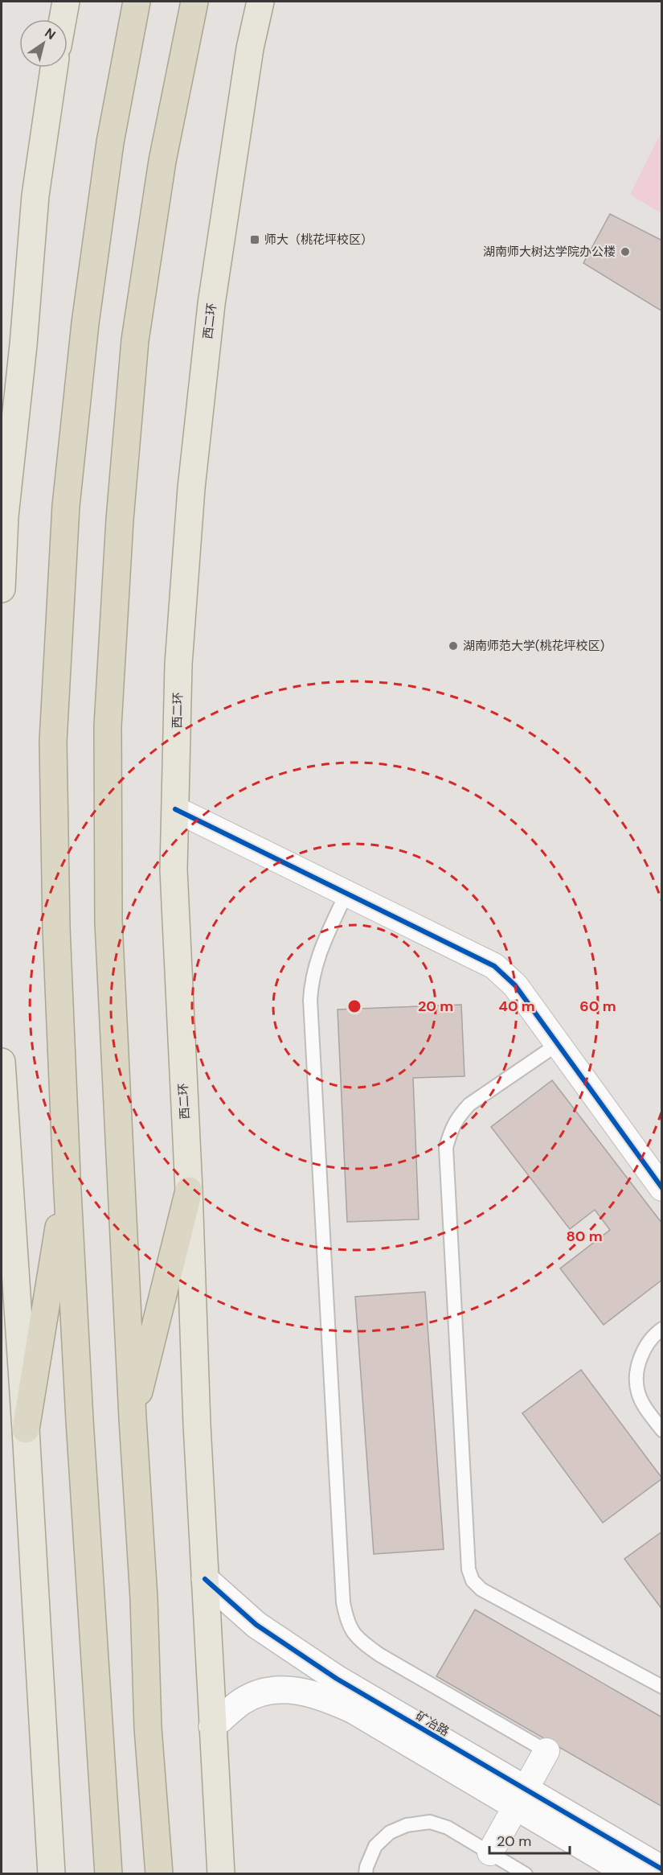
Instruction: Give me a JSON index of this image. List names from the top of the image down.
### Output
{
  "streets": {
    "main road": ["西二环"],
    "street": ["矿冶路"]
  },
  "crossings": [
    ["西二环", "矿冶路"]
  ],
  "places": {
    "transit": ["师大（桃花坪校区）"],
    "other": ["湖南师大树达学院办公楼", "湖南师范大学(桃花坪校区)"]
  },
  "scale_bar": "20 m",
  "north": "top right",
  "rings": [
    "20 m",
    "40 m",
    "60 m",
    "80 m"
  ]
}
